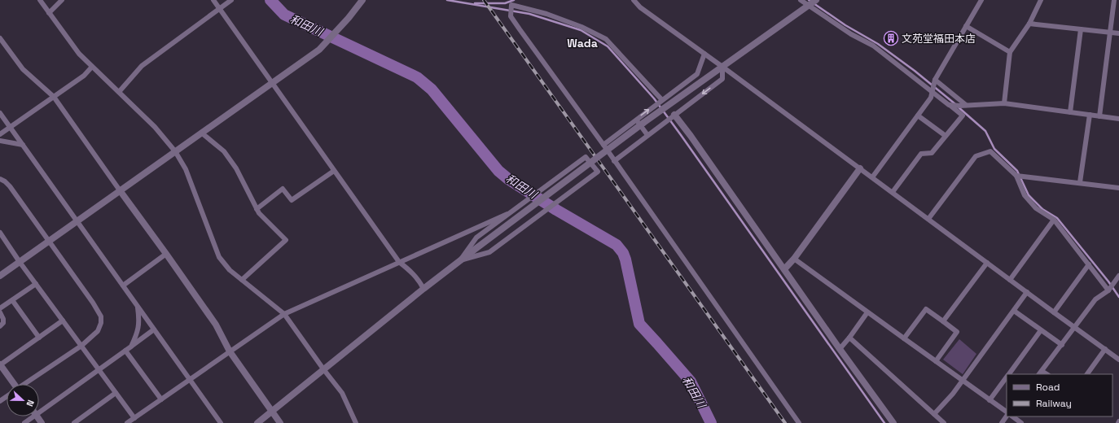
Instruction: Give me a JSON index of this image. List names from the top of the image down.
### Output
{
  "districts": ["Wada"],
  "water": ["和田川"],
  "places": {
    "building": ["文苑堂福田本店"]
  },
  "legend": ["Road", "Railway"],
  "north": "right"
}
